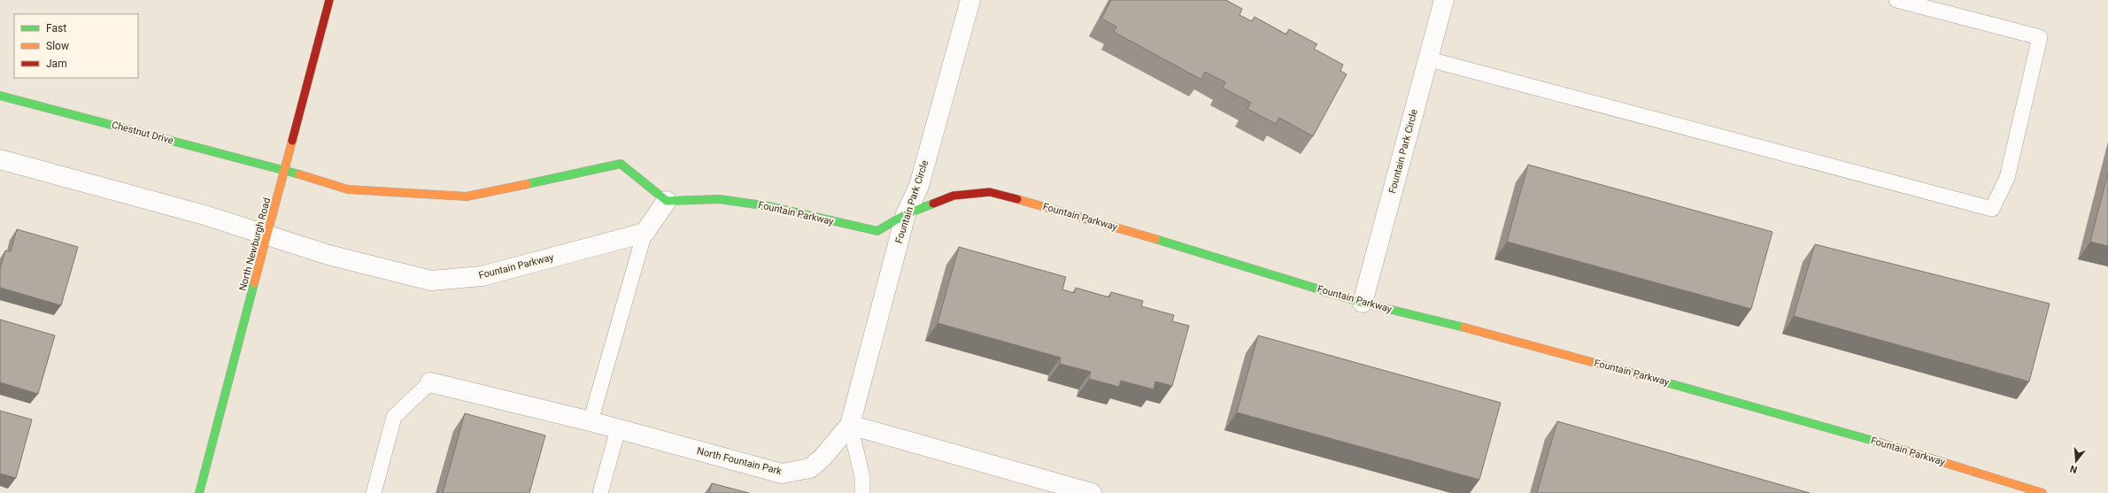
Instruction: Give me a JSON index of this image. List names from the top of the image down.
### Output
{
  "streets": {
    "street": [
      "Chestnut Drive",
      "Fountain Park Circle",
      "Fountain Parkway",
      "North Newburgh Road",
      "North Fountain Park"
    ]
  },
  "crossings": [
    ["Chestnut Drive", "North Newburgh Road"],
    ["Fountain Park Circle", "Fountain Parkway"],
    ["Fountain Park Circle", "North Fountain Park"],
    ["Fountain Parkway", "North Newburgh Road"]
  ],
  "legend": ["Fast", "Slow", "Jam"],
  "north": "bottom"
}
